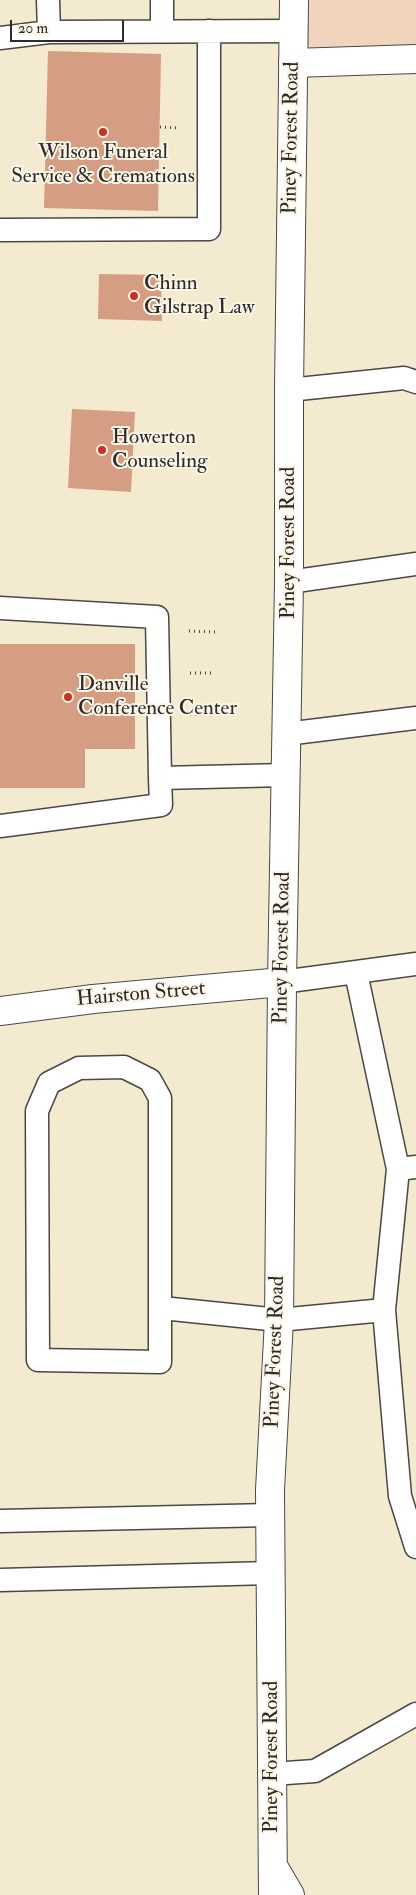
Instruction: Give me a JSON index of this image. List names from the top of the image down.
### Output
{
  "streets": {
    "main road": ["Piney Forest Road", "Hairston Street"]
  },
  "crossings": [
    ["Piney Forest Road", "Hairston Street"]
  ],
  "places": [
    "Wilson Funeral Service & Cremations",
    "Chinn Gilstrap Law",
    "Howerton Counseling",
    "Danville Conference Center"
  ],
  "scale_bar": "20 m"
}
